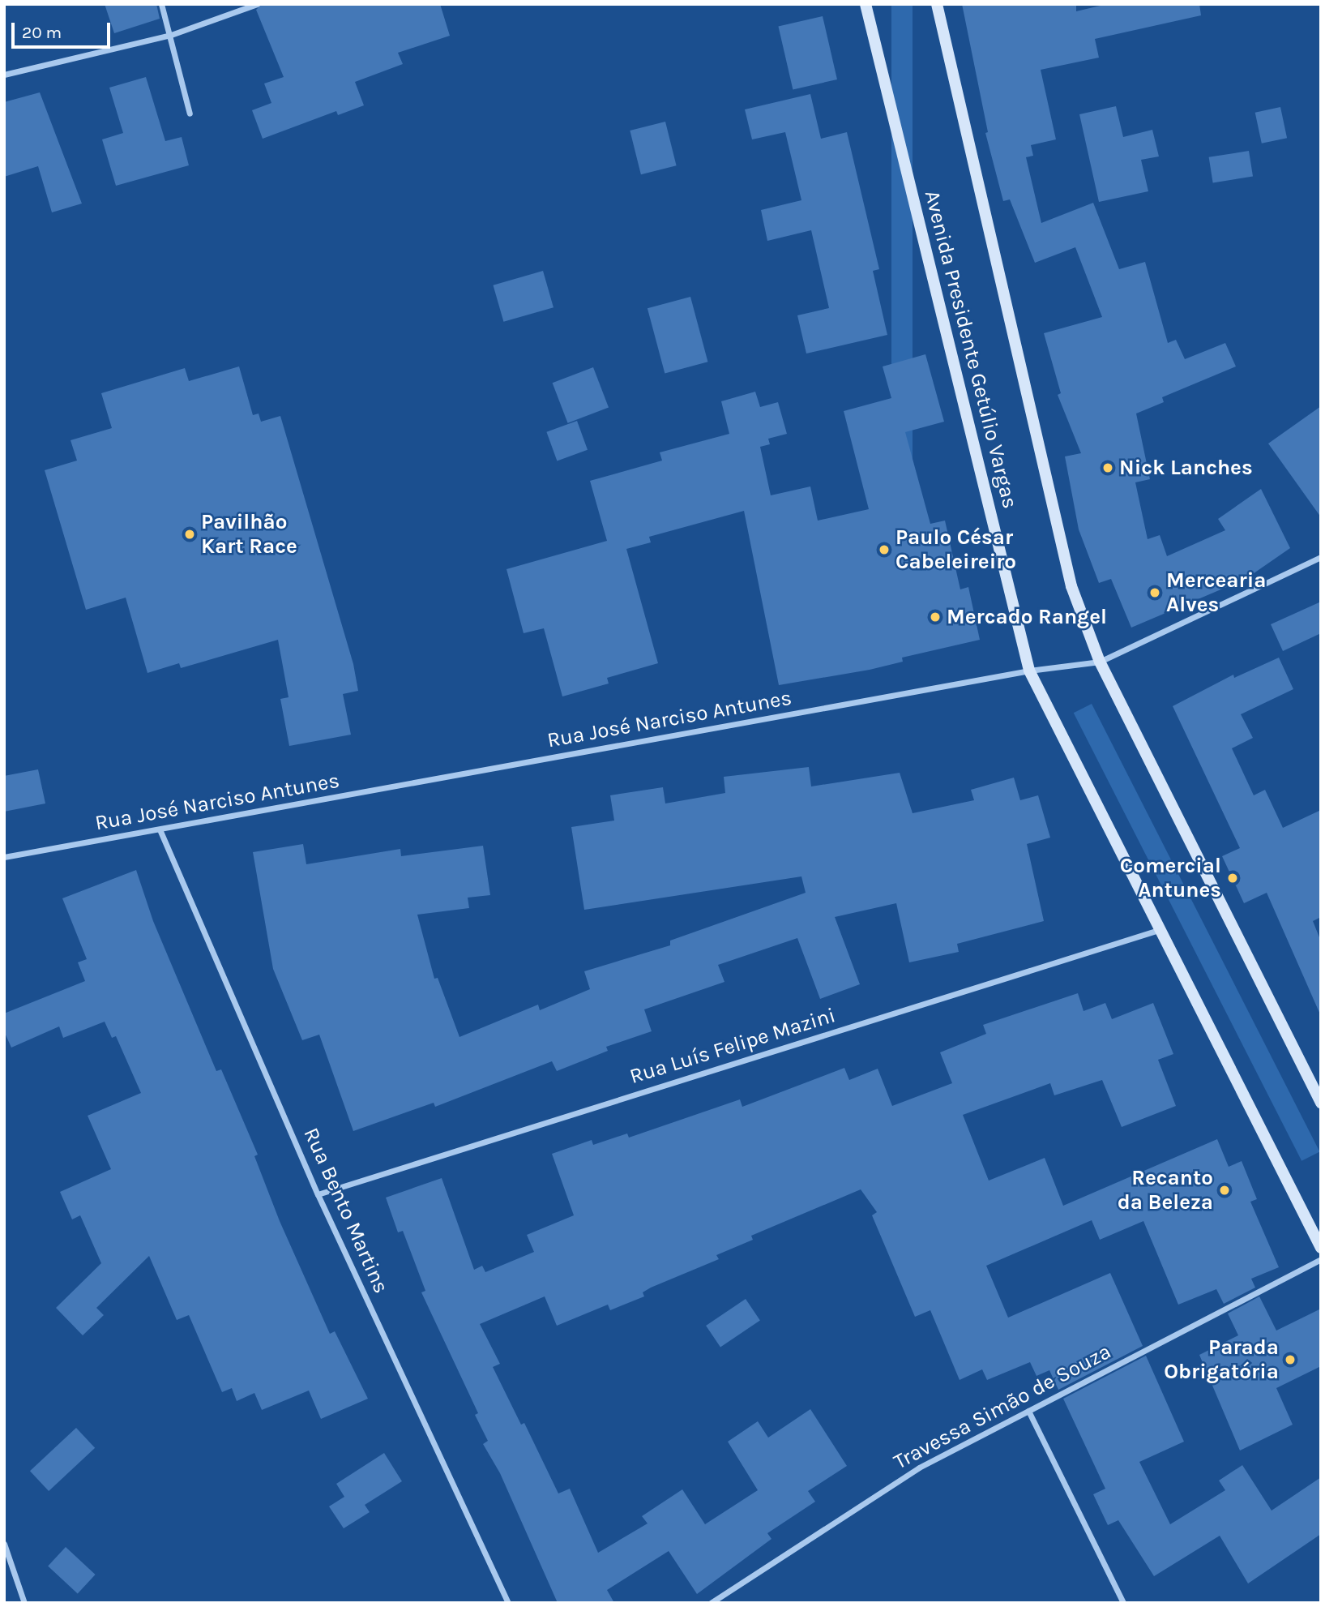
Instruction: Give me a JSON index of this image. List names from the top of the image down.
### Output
{
  "streets": {
    "main road": ["Avenida Presidente Getúlio Vargas"],
    "street": [
      "Rua José Narciso Antunes",
      "Rua Luís Felipe Mazini",
      "Rua Bento Martins",
      "Travessa Simão de Souza"
    ]
  },
  "crossings": [
    ["Avenida Presidente Getúlio Vargas", "Rua José Narciso Antunes"],
    ["Avenida Presidente Getúlio Vargas", "Rua Luís Felipe Mazini"],
    ["Rua José Narciso Antunes", "Rua Bento Martins"],
    ["Rua Luís Felipe Mazini", "Rua Bento Martins"]
  ],
  "places": [
    "Nick Lanches",
    "Pavilhão Kart Race",
    "Paulo César Cabeleireiro",
    "Mercearia Alves",
    "Mercado Rangel",
    "Comercial Antunes",
    "Recanto da Beleza",
    "Parada Obrigatória"
  ],
  "scale_bar": "20 m"
}
